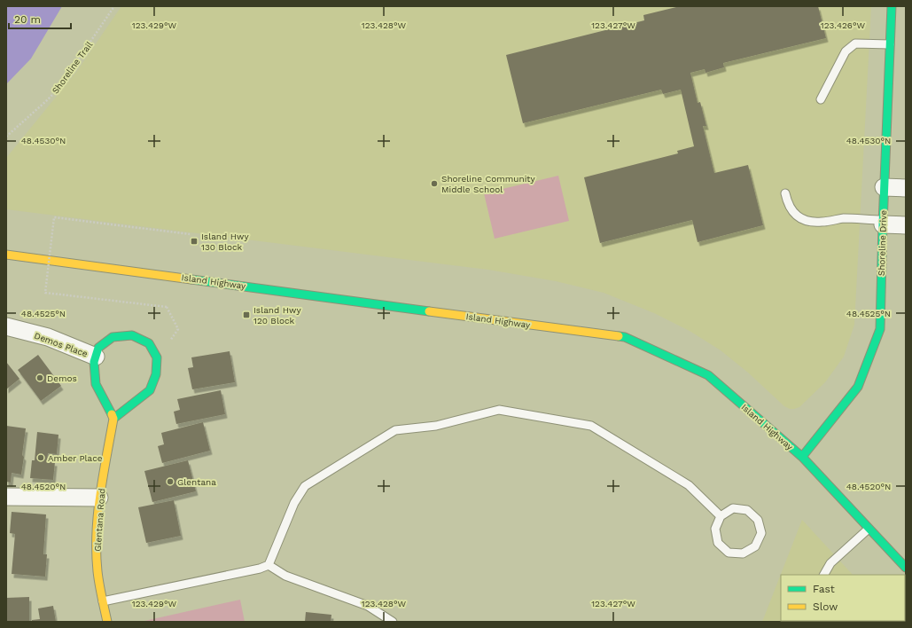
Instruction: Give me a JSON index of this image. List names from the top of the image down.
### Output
{
  "streets": {
    "main road": ["Shoreline Drive", "Island Highway", "Glentana Road"],
    "street": ["Demos Place"],
    "path": ["Shoreline Trail"]
  },
  "crossings": [
    ["Shoreline Drive", "Island Highway"],
    ["Demos Place", "Glentana Road"]
  ],
  "places": {
    "other": [
      "Shoreline Community Middle School",
      "Demos",
      "Amber Place",
      "Glentana"
    ],
    "transit": ["Island Hwy 130 Block", "Island Hwy 120 Block"]
  },
  "legend": ["Fast", "Slow"],
  "scale_bar": "20 m",
  "coordinates": [
    "123.429°W",
    "123.428°W",
    "123.427°W",
    "123.426°W",
    "48.4530°N",
    "48.4525°N",
    "48.4520°N"
  ]
}
